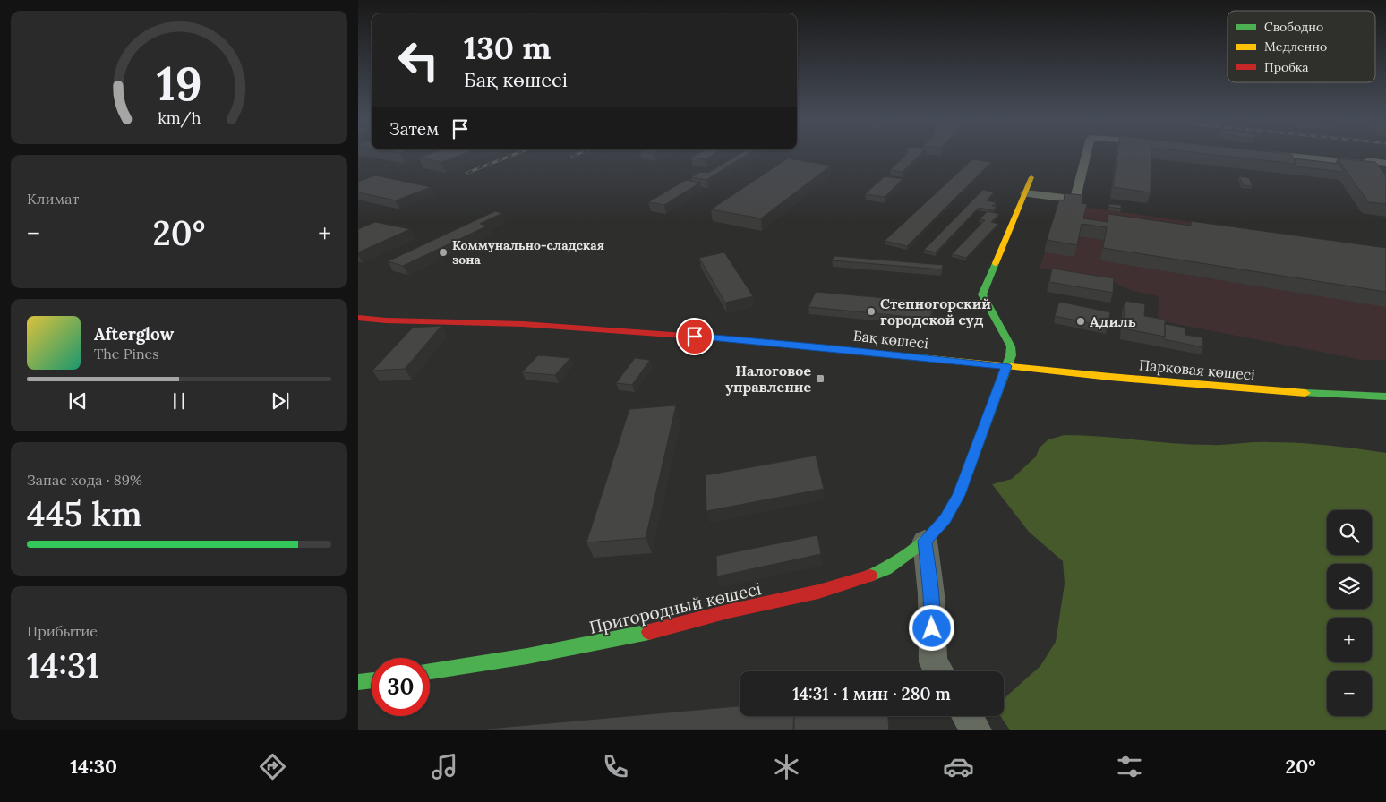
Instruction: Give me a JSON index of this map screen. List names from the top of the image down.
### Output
{
  "streets": {
    "street": ["Бақ көшесі", "Парковая көшесі", "Пригородный көшесі"]
  },
  "crossings": [
    ["Бақ көшесі", "Парковая көшесі"],
    ["Бақ көшесі", "Пригородный көшесі"],
    ["Парковая көшесі", "Пригородный көшесі"]
  ],
  "places": {
    "other": ["Коммунально-сладская зона", "Степногорский городской суд", "Адиль"],
    "transit": ["Налоговое управление"]
  },
  "legend": ["Свободно", "Медленно", "Пробка"],
  "page": {
    "turn": ["130 m", "Бақ көшесі"],
    "then": "Затем",
    "tile": [
      "Климат",
      ["Запас хода · 89%", "445 km"],
      ["Прибытие", "14:31"]
    ],
    "heat": ["−", "20°", "+"],
    "song": ["Afterglow", "The Pines"],
    "map_buttons": ["+", "−"],
    "limit": "30",
    "trip": "14:31 · 1 мин · 280 m",
    "tabs": ["14:30", "20°"],
    "gauge": ["19", "km/h"]
  }
}
